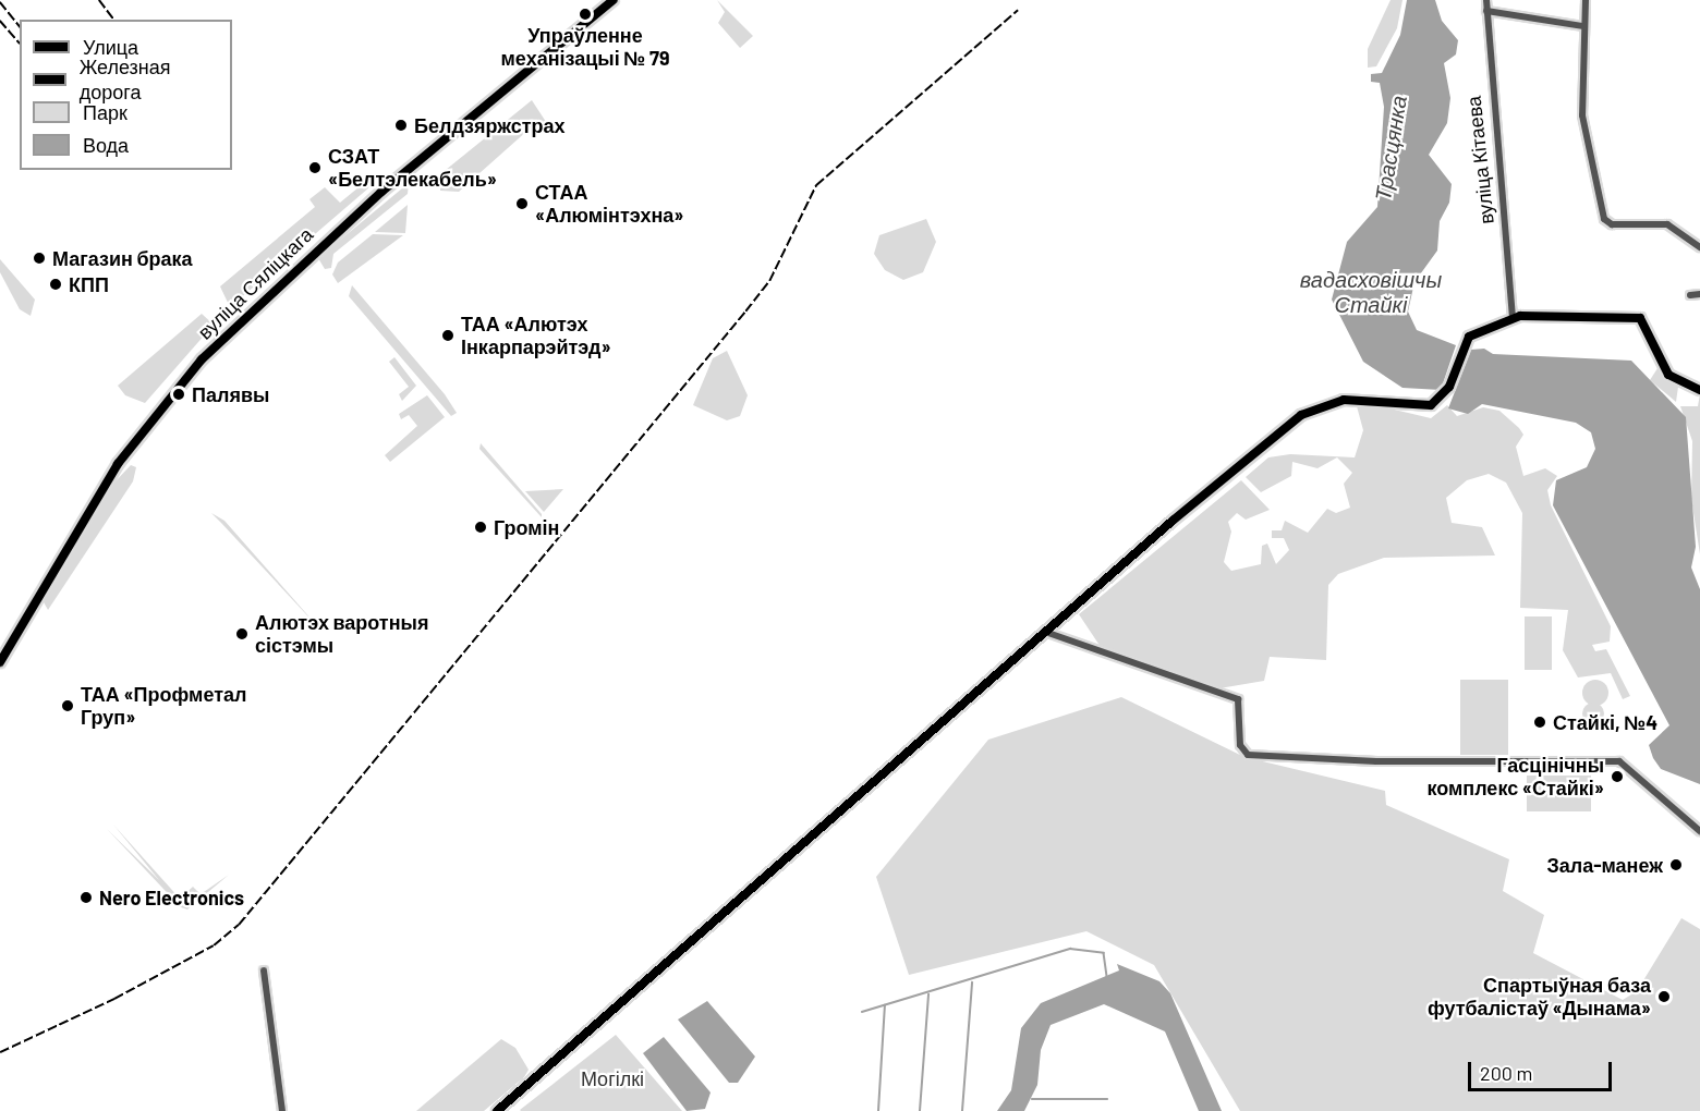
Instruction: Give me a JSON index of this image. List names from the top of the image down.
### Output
{
  "streets": {
    "main road": ["вуліца Сяліцкага"],
    "street": ["вуліца Кітаева"]
  },
  "water": ["Трасцянка", "вадасховішчы Стайкі"],
  "parks": ["Могілкі"],
  "places": [
    "Упраўленне механізацыі № 79",
    "Белдзяржстрах",
    "СЗАТ «Белтэлекабель»",
    "СТАА «Алюмінтэхна»",
    "Магазин брака",
    "КПП",
    "ТАА «Алютэх Інкарпарэйтэд»",
    "Палявы",
    "Громін",
    "Алютэх варотныя сістэмы",
    "ТАА «Профметал Груп»",
    "Стайкі, №4",
    "Гасцінічны комплекс «Стайкі»",
    "Зала-манеж",
    "Nero Electronics",
    "Спартыўная база футбалістаў «Дынама»"
  ],
  "legend": [
    "Улица",
    "Железная дорога",
    "Парк",
    "Вода"
  ],
  "scale_bar": "200 m"
}
